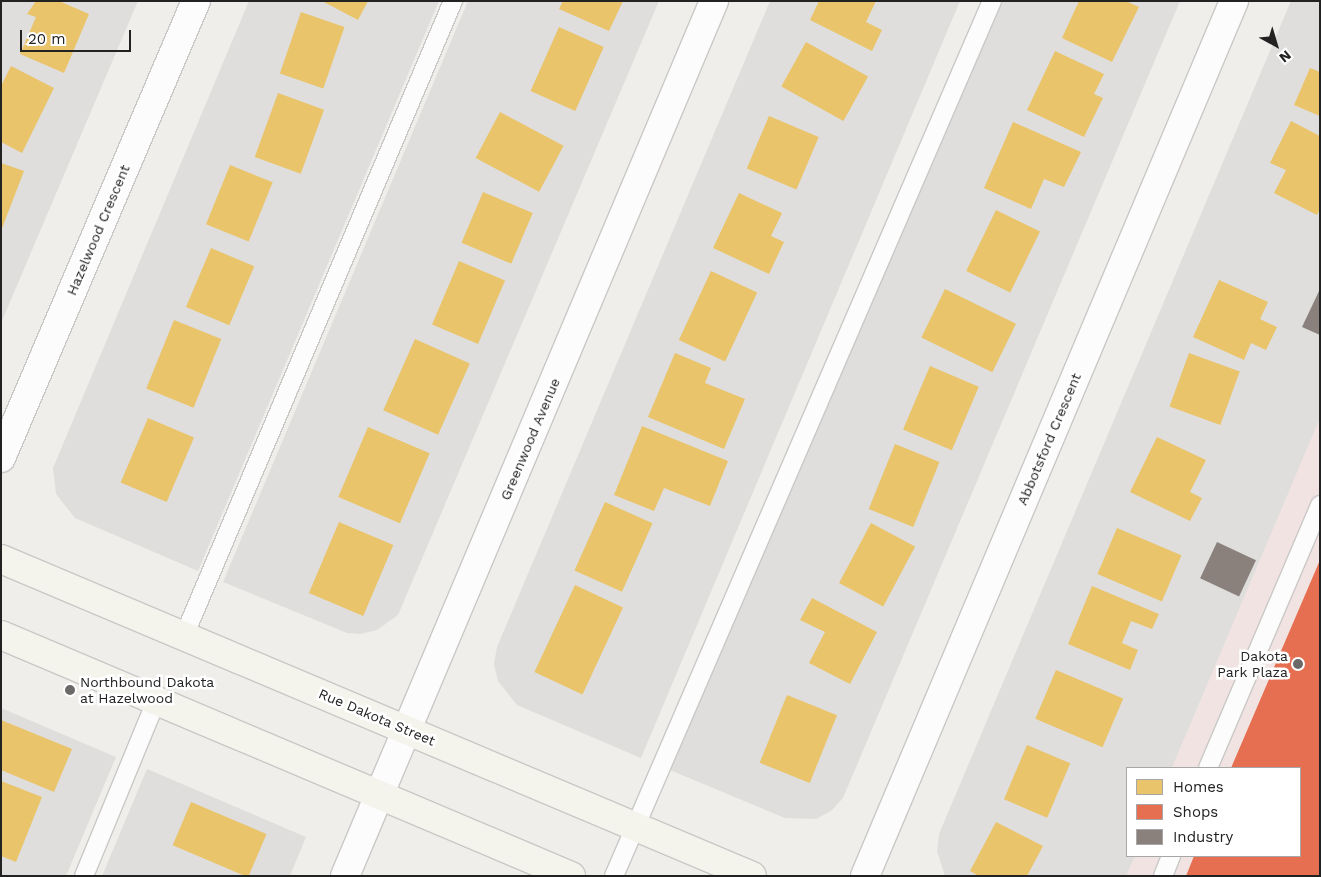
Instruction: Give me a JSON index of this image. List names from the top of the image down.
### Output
{
  "streets": {
    "main road": ["Rue Dakota Street"],
    "street": ["Hazelwood Crescent", "Greenwood Avenue", "Abbotsford Crescent"]
  },
  "crossings": [
    ["Greenwood Avenue", "Rue Dakota Street"]
  ],
  "places": ["Dakota Park Plaza", "Northbound Dakota at Hazelwood"],
  "legend": ["Homes", "Shops", "Industry"],
  "scale_bar": "20 m",
  "north": "bottom right"
}
